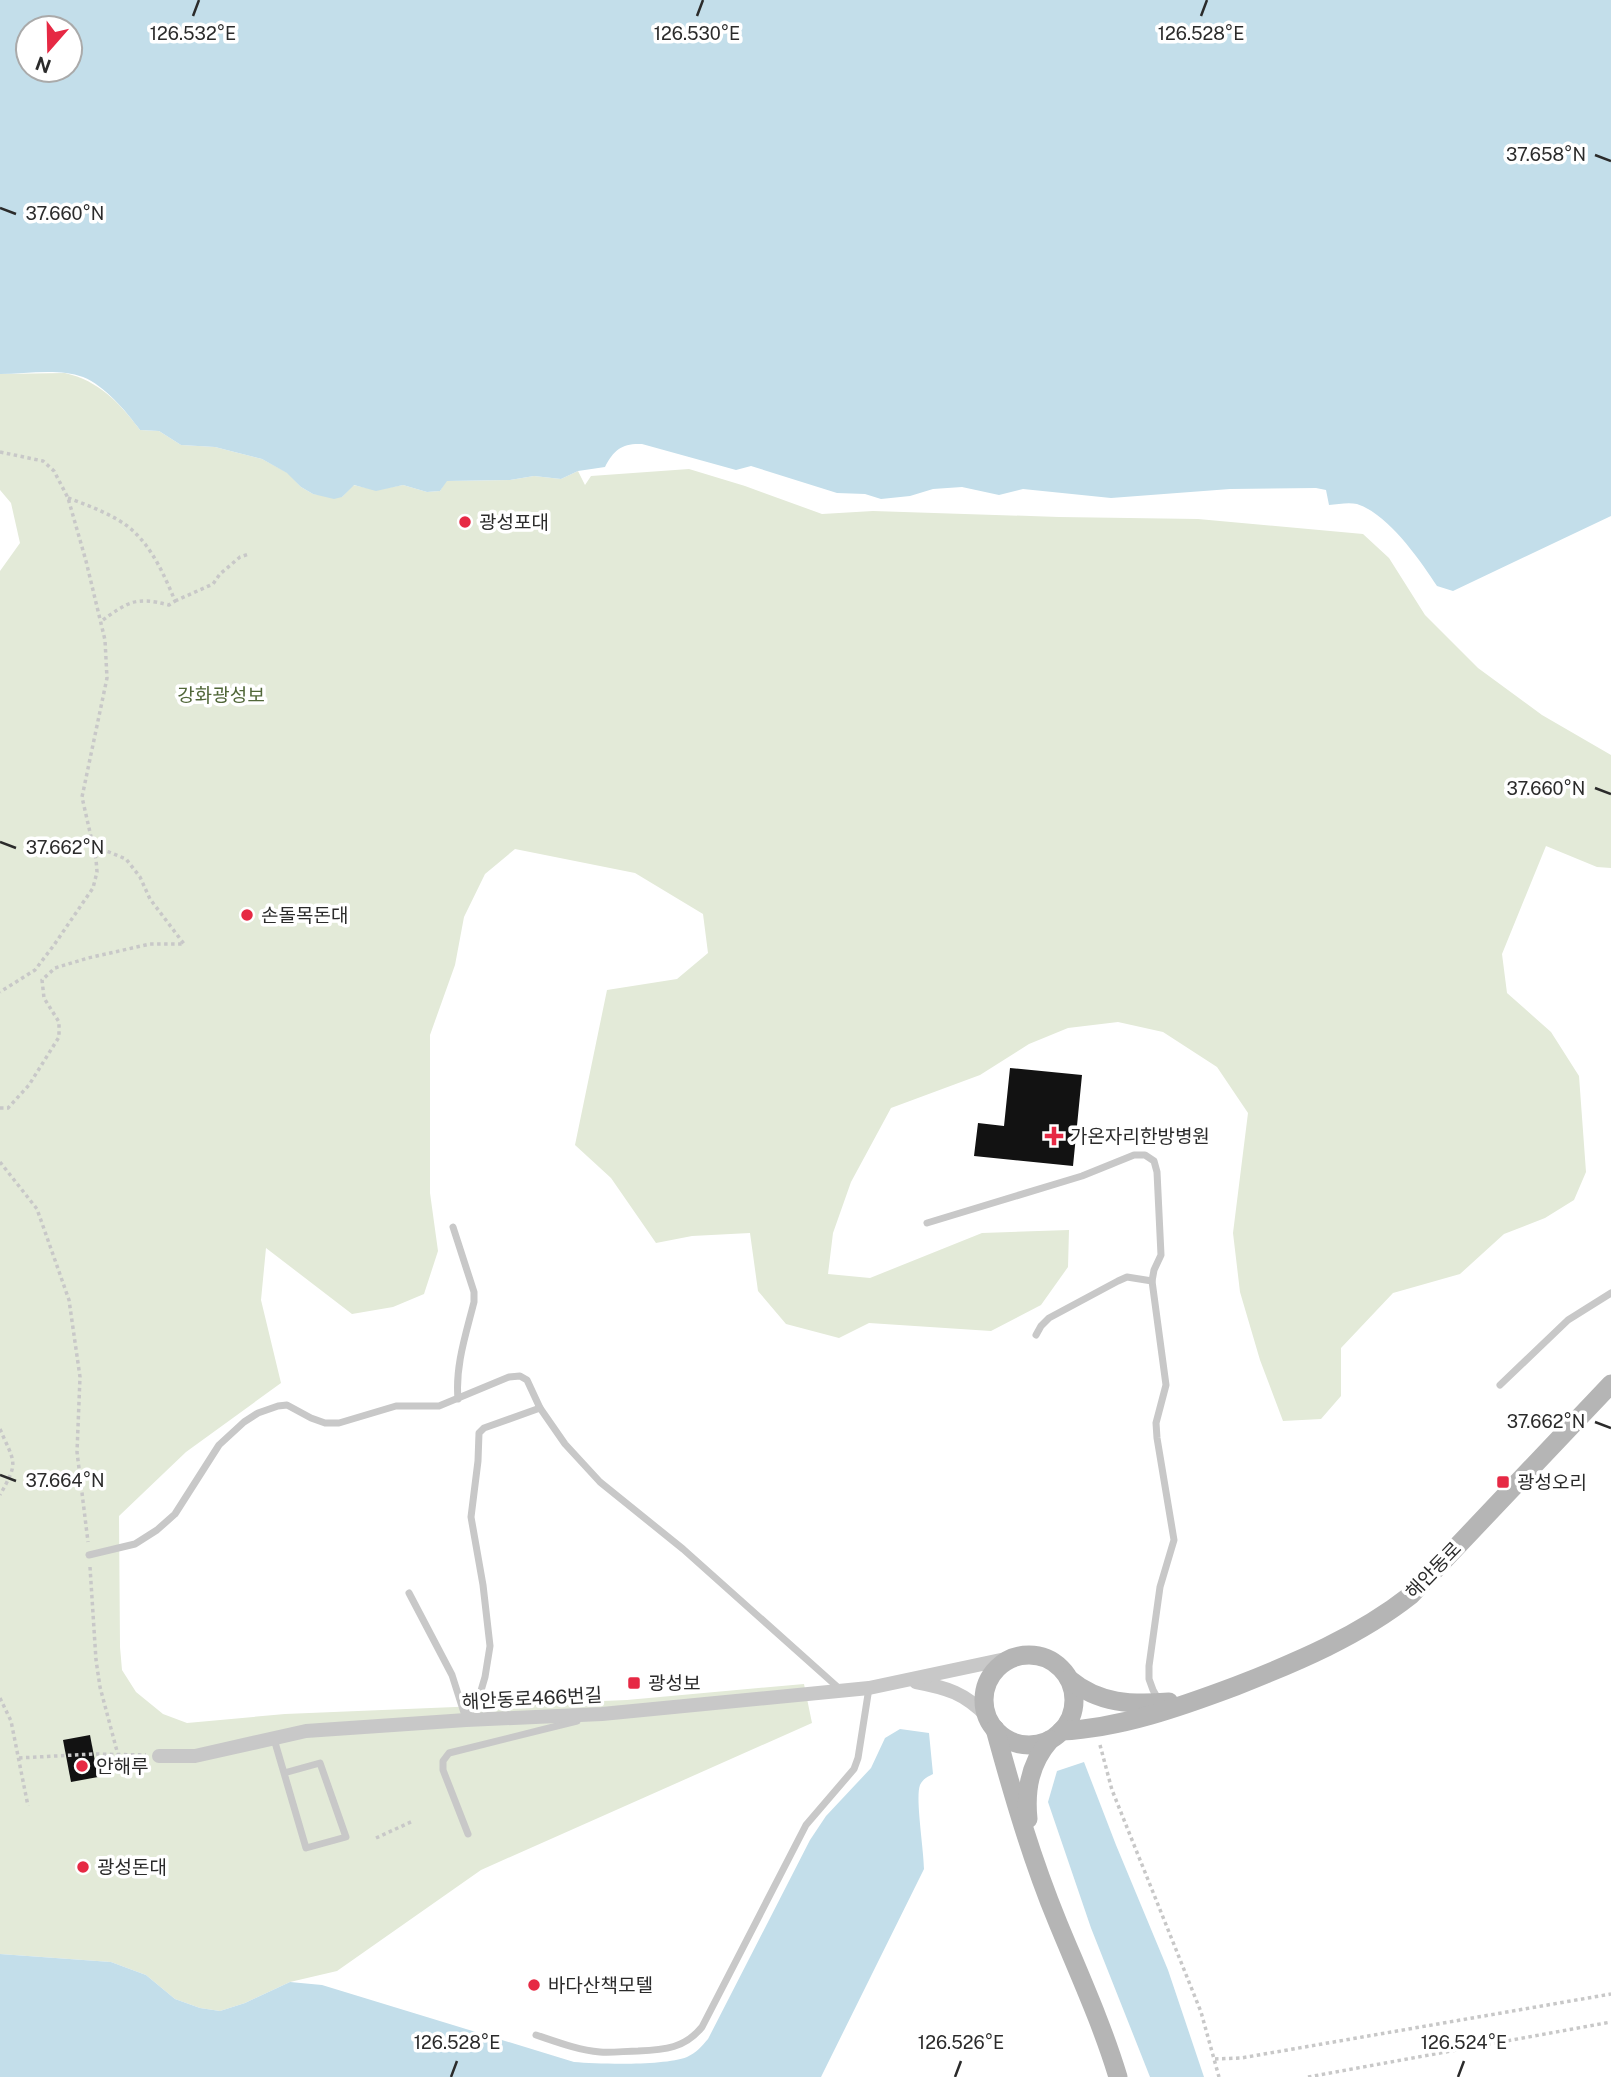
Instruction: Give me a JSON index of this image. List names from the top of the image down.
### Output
{
  "streets": {
    "main road": ["해안동로"],
    "street": ["해안동로466번길"]
  },
  "crossings": [
    ["해안동로", "해안동로466번길"]
  ],
  "parks": ["강화광성보"],
  "places": {
    "other": [
      "광성포대",
      "손돌목돈대",
      "안해루",
      "광성돈대",
      "바다산책모텔"
    ],
    "health": ["가온자리한방병원"],
    "transit": ["광성오리", "광성보"]
  },
  "north": "bottom",
  "coordinates": [
    "126.528°E",
    "126.532°E",
    "126.530°E",
    "37.658°N",
    "37.660°N",
    "37.662°N",
    "37.664°N",
    "126.526°E",
    "126.524°E"
  ]
}
